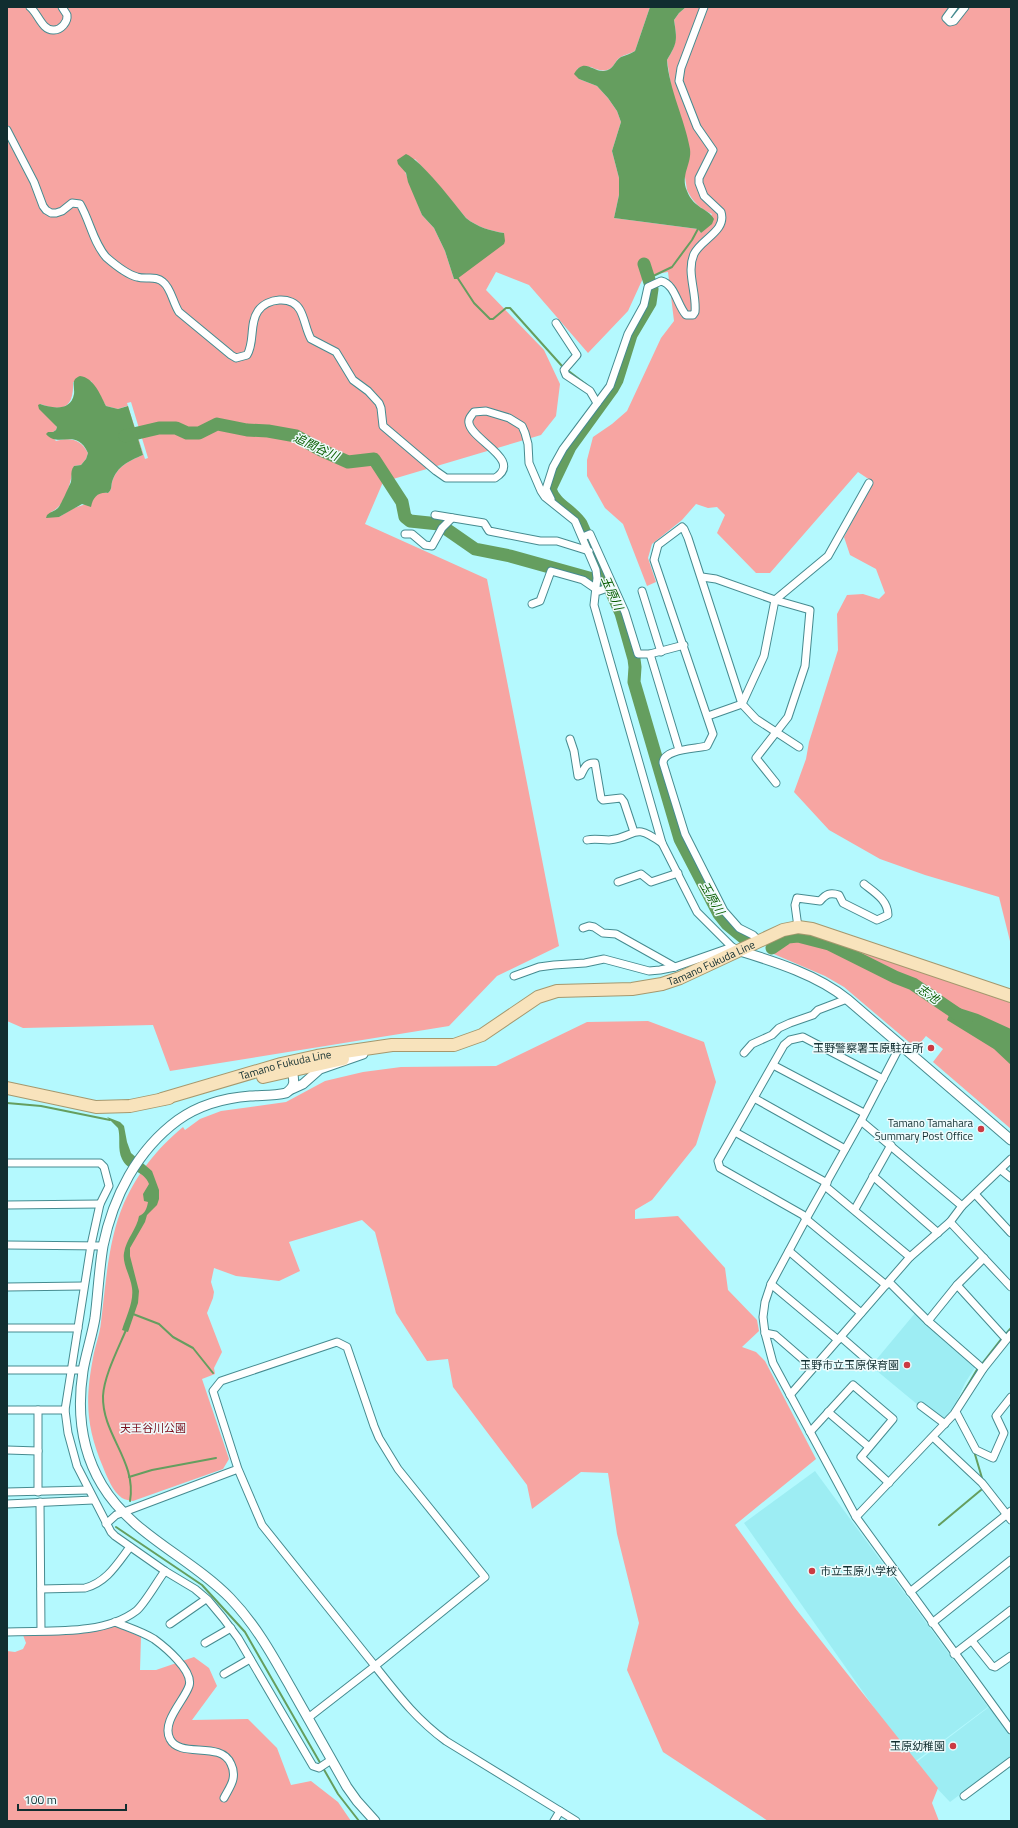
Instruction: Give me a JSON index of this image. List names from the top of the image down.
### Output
{
  "streets": {
    "main road": ["Tamano Fukuda Line"]
  },
  "water": ["追間谷川", "玉原川", "志池"],
  "parks": ["天王谷川公園"],
  "places": [
    "玉野警察署玉原駐在所",
    "Tamano Tamahara Summary Post Office",
    "玉野市立玉原保育園",
    "市立玉原小学校",
    "玉原幼稚園"
  ],
  "scale_bar": "100 m"
}
